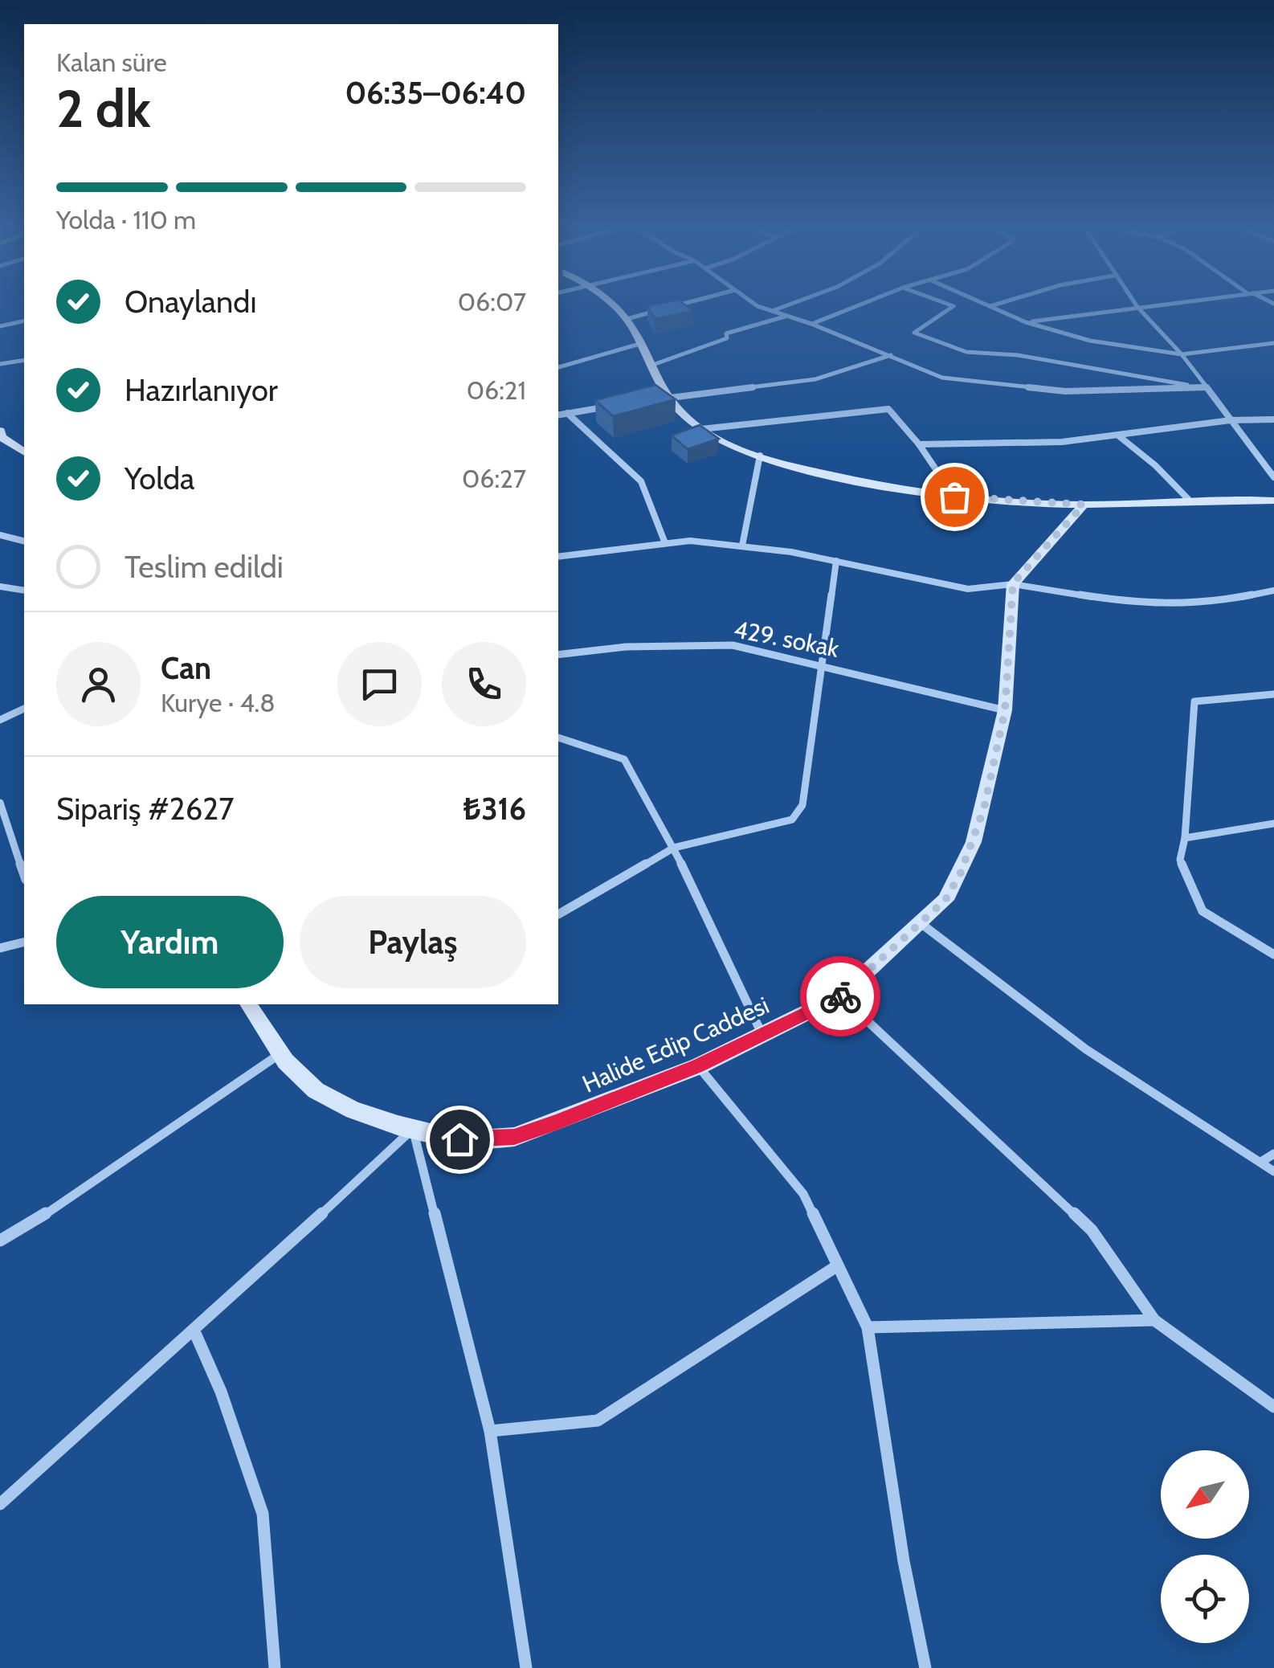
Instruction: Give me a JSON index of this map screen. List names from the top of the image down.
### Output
{
  "streets": {
    "street": ["429. sokak", "Halide Edip Caddesi"]
  },
  "crossings": [
    ["429. sokak", "Halide Edip Caddesi"]
  ],
  "north": "bottom left",
  "page": {
    "heading": ["2 dk", "Kalan süre", "06:35–06:40"],
    "panel": [
      "Can",
      "Kurye · 4.8",
      "Sipariş #2627",
      "₺316"
    ],
    "bar": "Yolda · 110 m",
    "list": [
      ["Onaylandı", "06:07"],
      ["Hazırlanıyor", "06:21"],
      ["Yolda", "06:27"],
      "Teslim edildi"
    ],
    "buttons": ["Yardım", "Paylaş"]
  }
}
